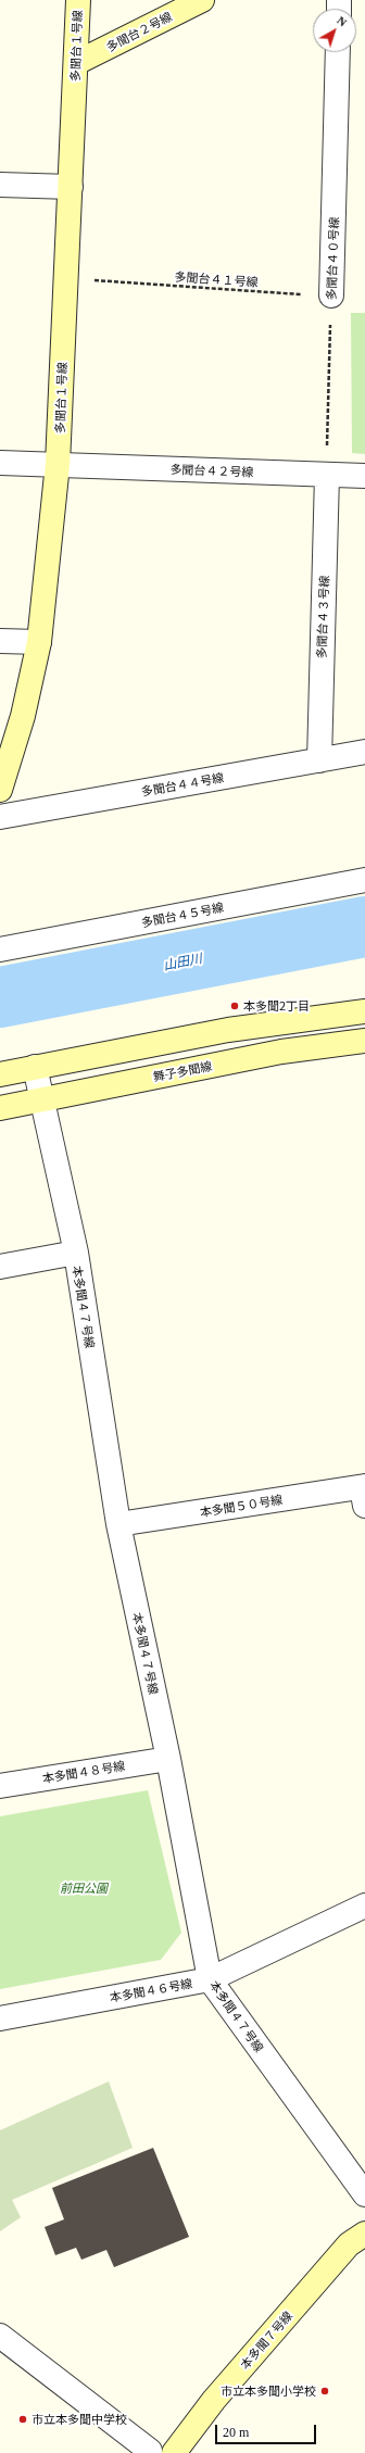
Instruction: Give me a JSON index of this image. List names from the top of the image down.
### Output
{
  "streets": {
    "street": [
      "多聞台２号線",
      "多聞台１号線",
      "多聞台４０号線",
      "多聞台４２号線",
      "多聞台４３号線",
      "多聞台４４号線",
      "多聞台４５号線",
      "舞子多聞線",
      "本多聞４７号線",
      "本多聞５０号線",
      "本多聞４８号線",
      "本多聞４６号線",
      "本多聞７号線"
    ],
    "path": ["多聞台４１号線"]
  },
  "crossings": [
    ["多聞台２号線", "多聞台１号線"],
    ["多聞台１号線", "多聞台４１号線"],
    ["多聞台１号線", "多聞台４２号線"],
    ["多聞台４０号線", "多聞台４１号線"],
    ["多聞台４０号線", "多聞台４２号線"],
    ["多聞台４０号線", "多聞台４３号線"],
    ["多聞台４２号線", "多聞台４３号線"],
    ["多聞台４３号線", "多聞台４４号線"],
    ["舞子多聞線", "本多聞４７号線"],
    ["本多聞４７号線", "本多聞５０号線"],
    ["本多聞４７号線", "本多聞４８号線"],
    ["本多聞４７号線", "本多聞４６号線"]
  ],
  "water": ["山田川"],
  "parks": ["前田公園"],
  "places": ["本多聞2丁目", "市立本多聞小学校", "市立本多聞中学校"],
  "scale_bar": "20 m",
  "north": "top right"
}
